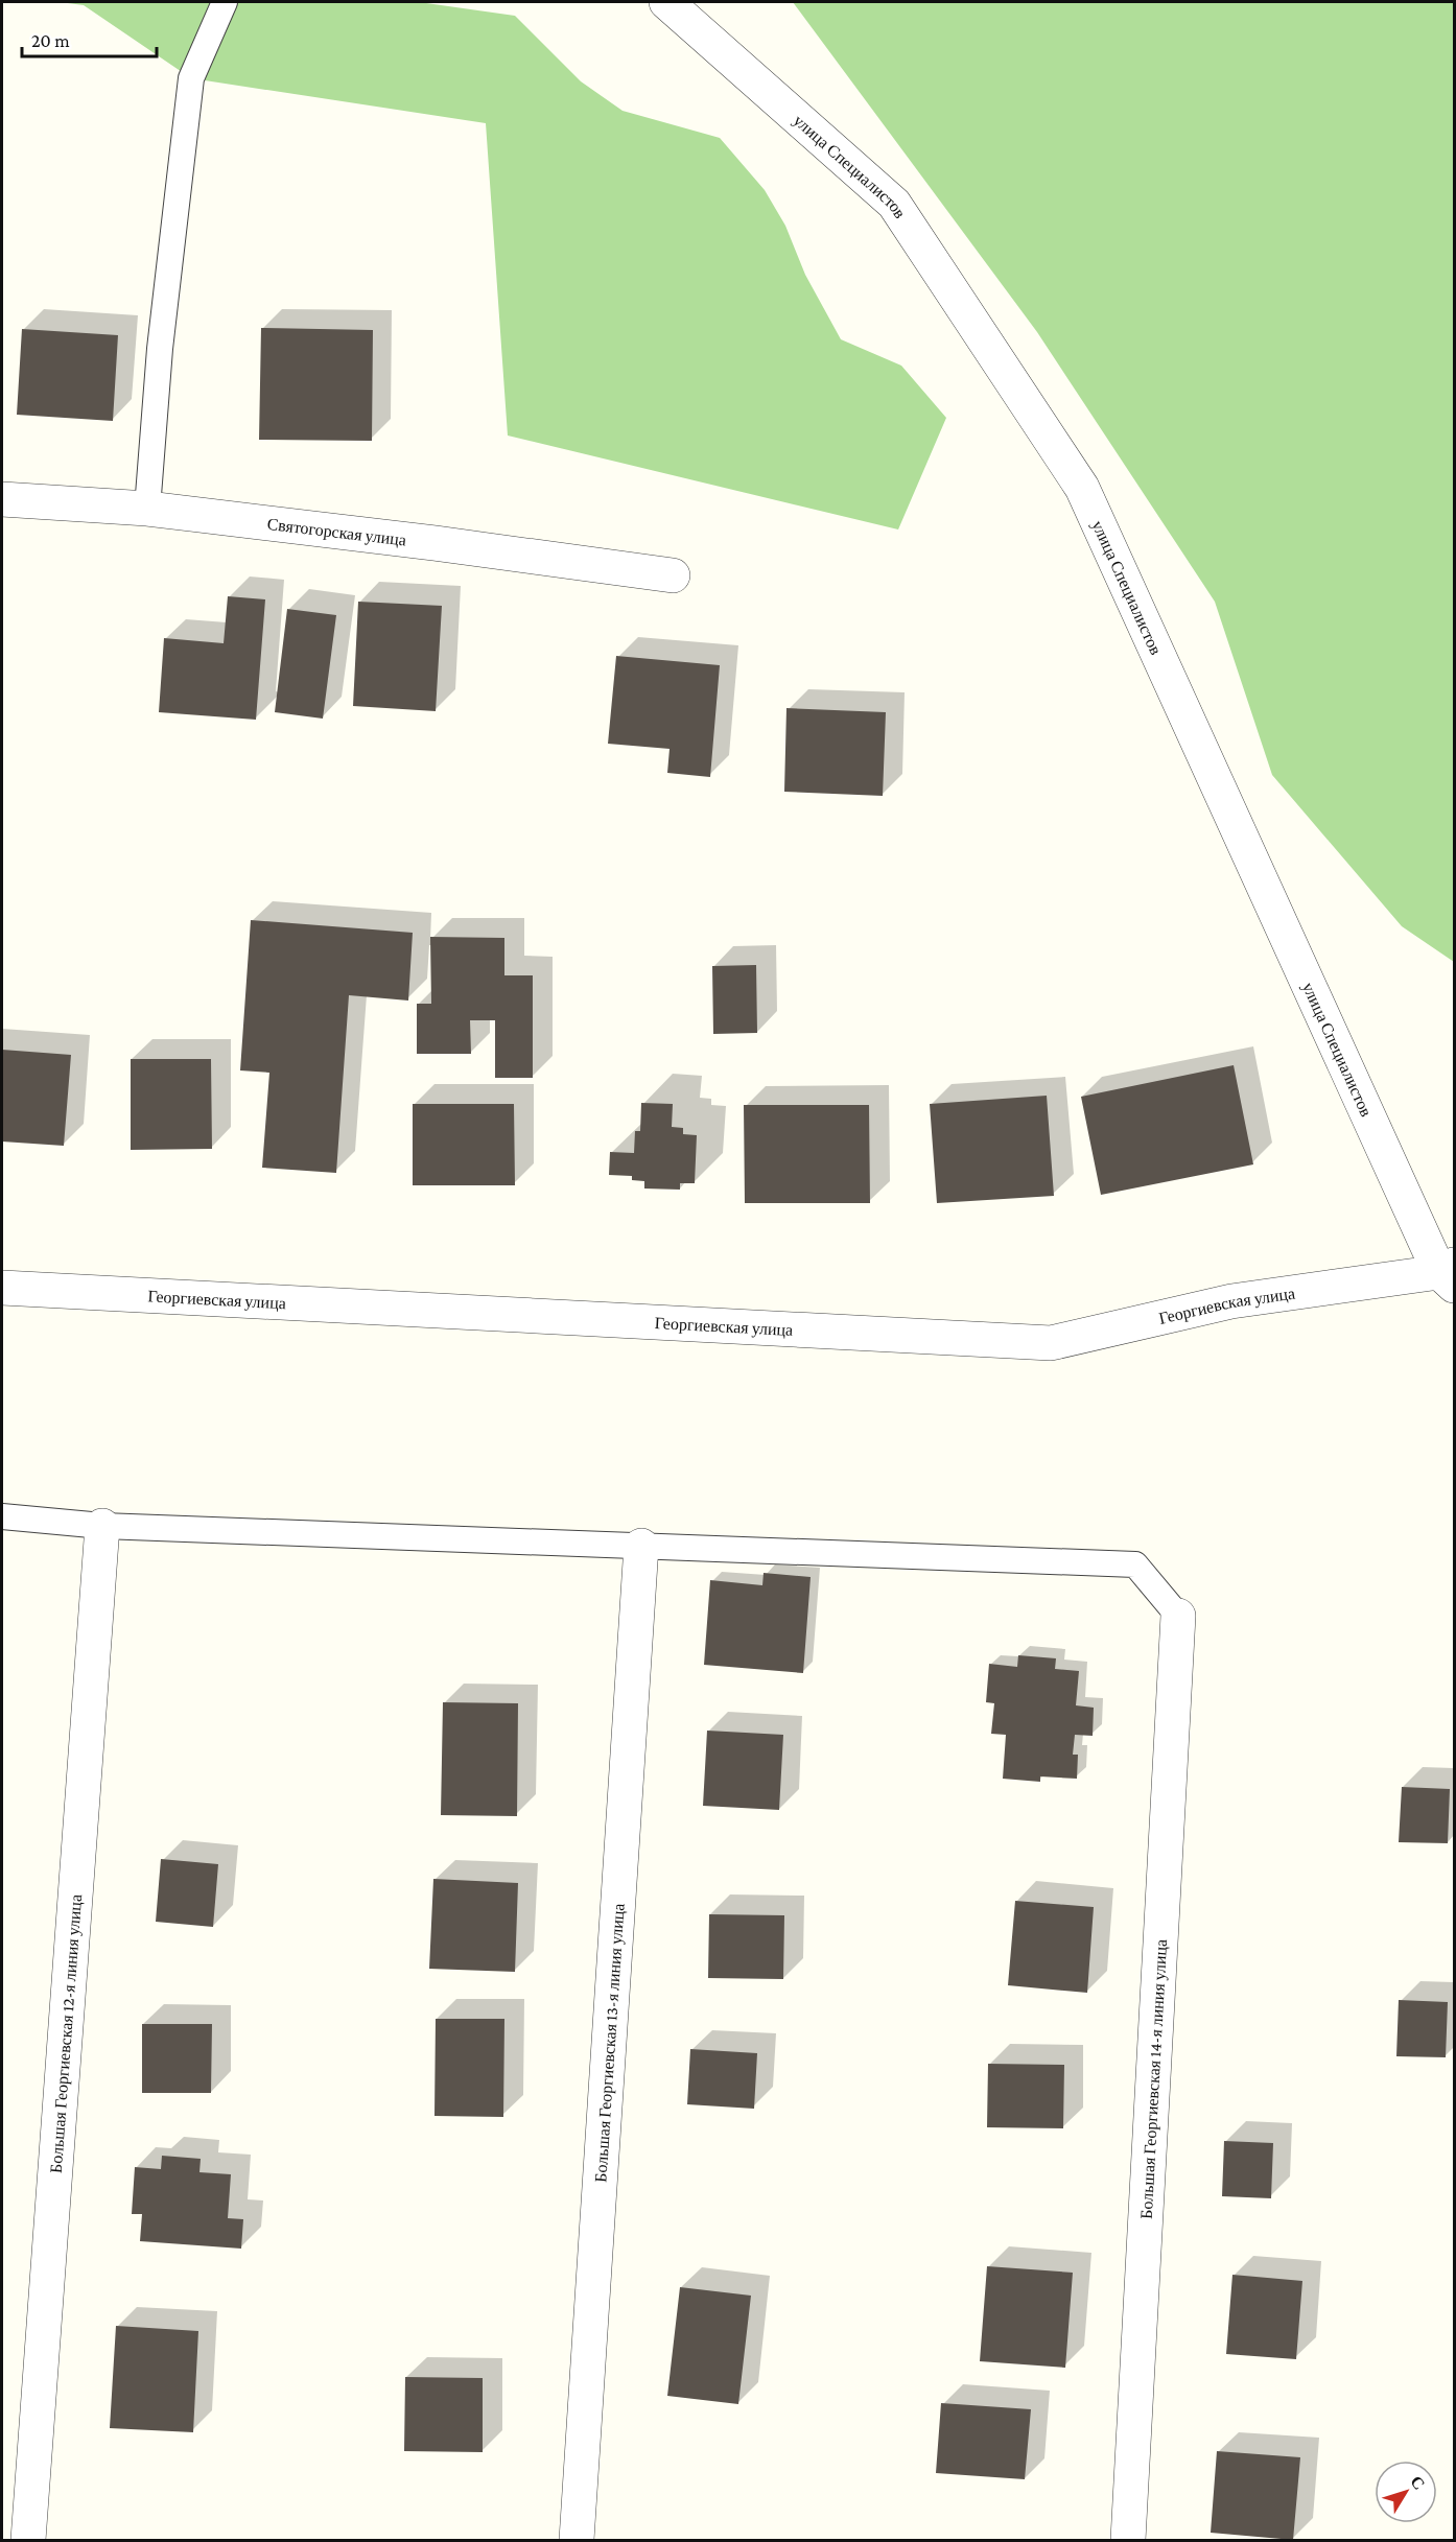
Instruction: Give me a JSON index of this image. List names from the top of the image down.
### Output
{
  "streets": {
    "street": [
      "улица Специалистов",
      "Святогорская улица",
      "Георгиевская улица",
      "Большая Георгиевская 12-я линия улица",
      "Большая Георгиевская 13-я линия улица",
      "Большая Георгиевская 14-я линия улица"
    ]
  },
  "crossings": [
    ["улица Специалистов", "Георгиевская улица"]
  ],
  "scale_bar": "20 m",
  "north": "top right"
}
